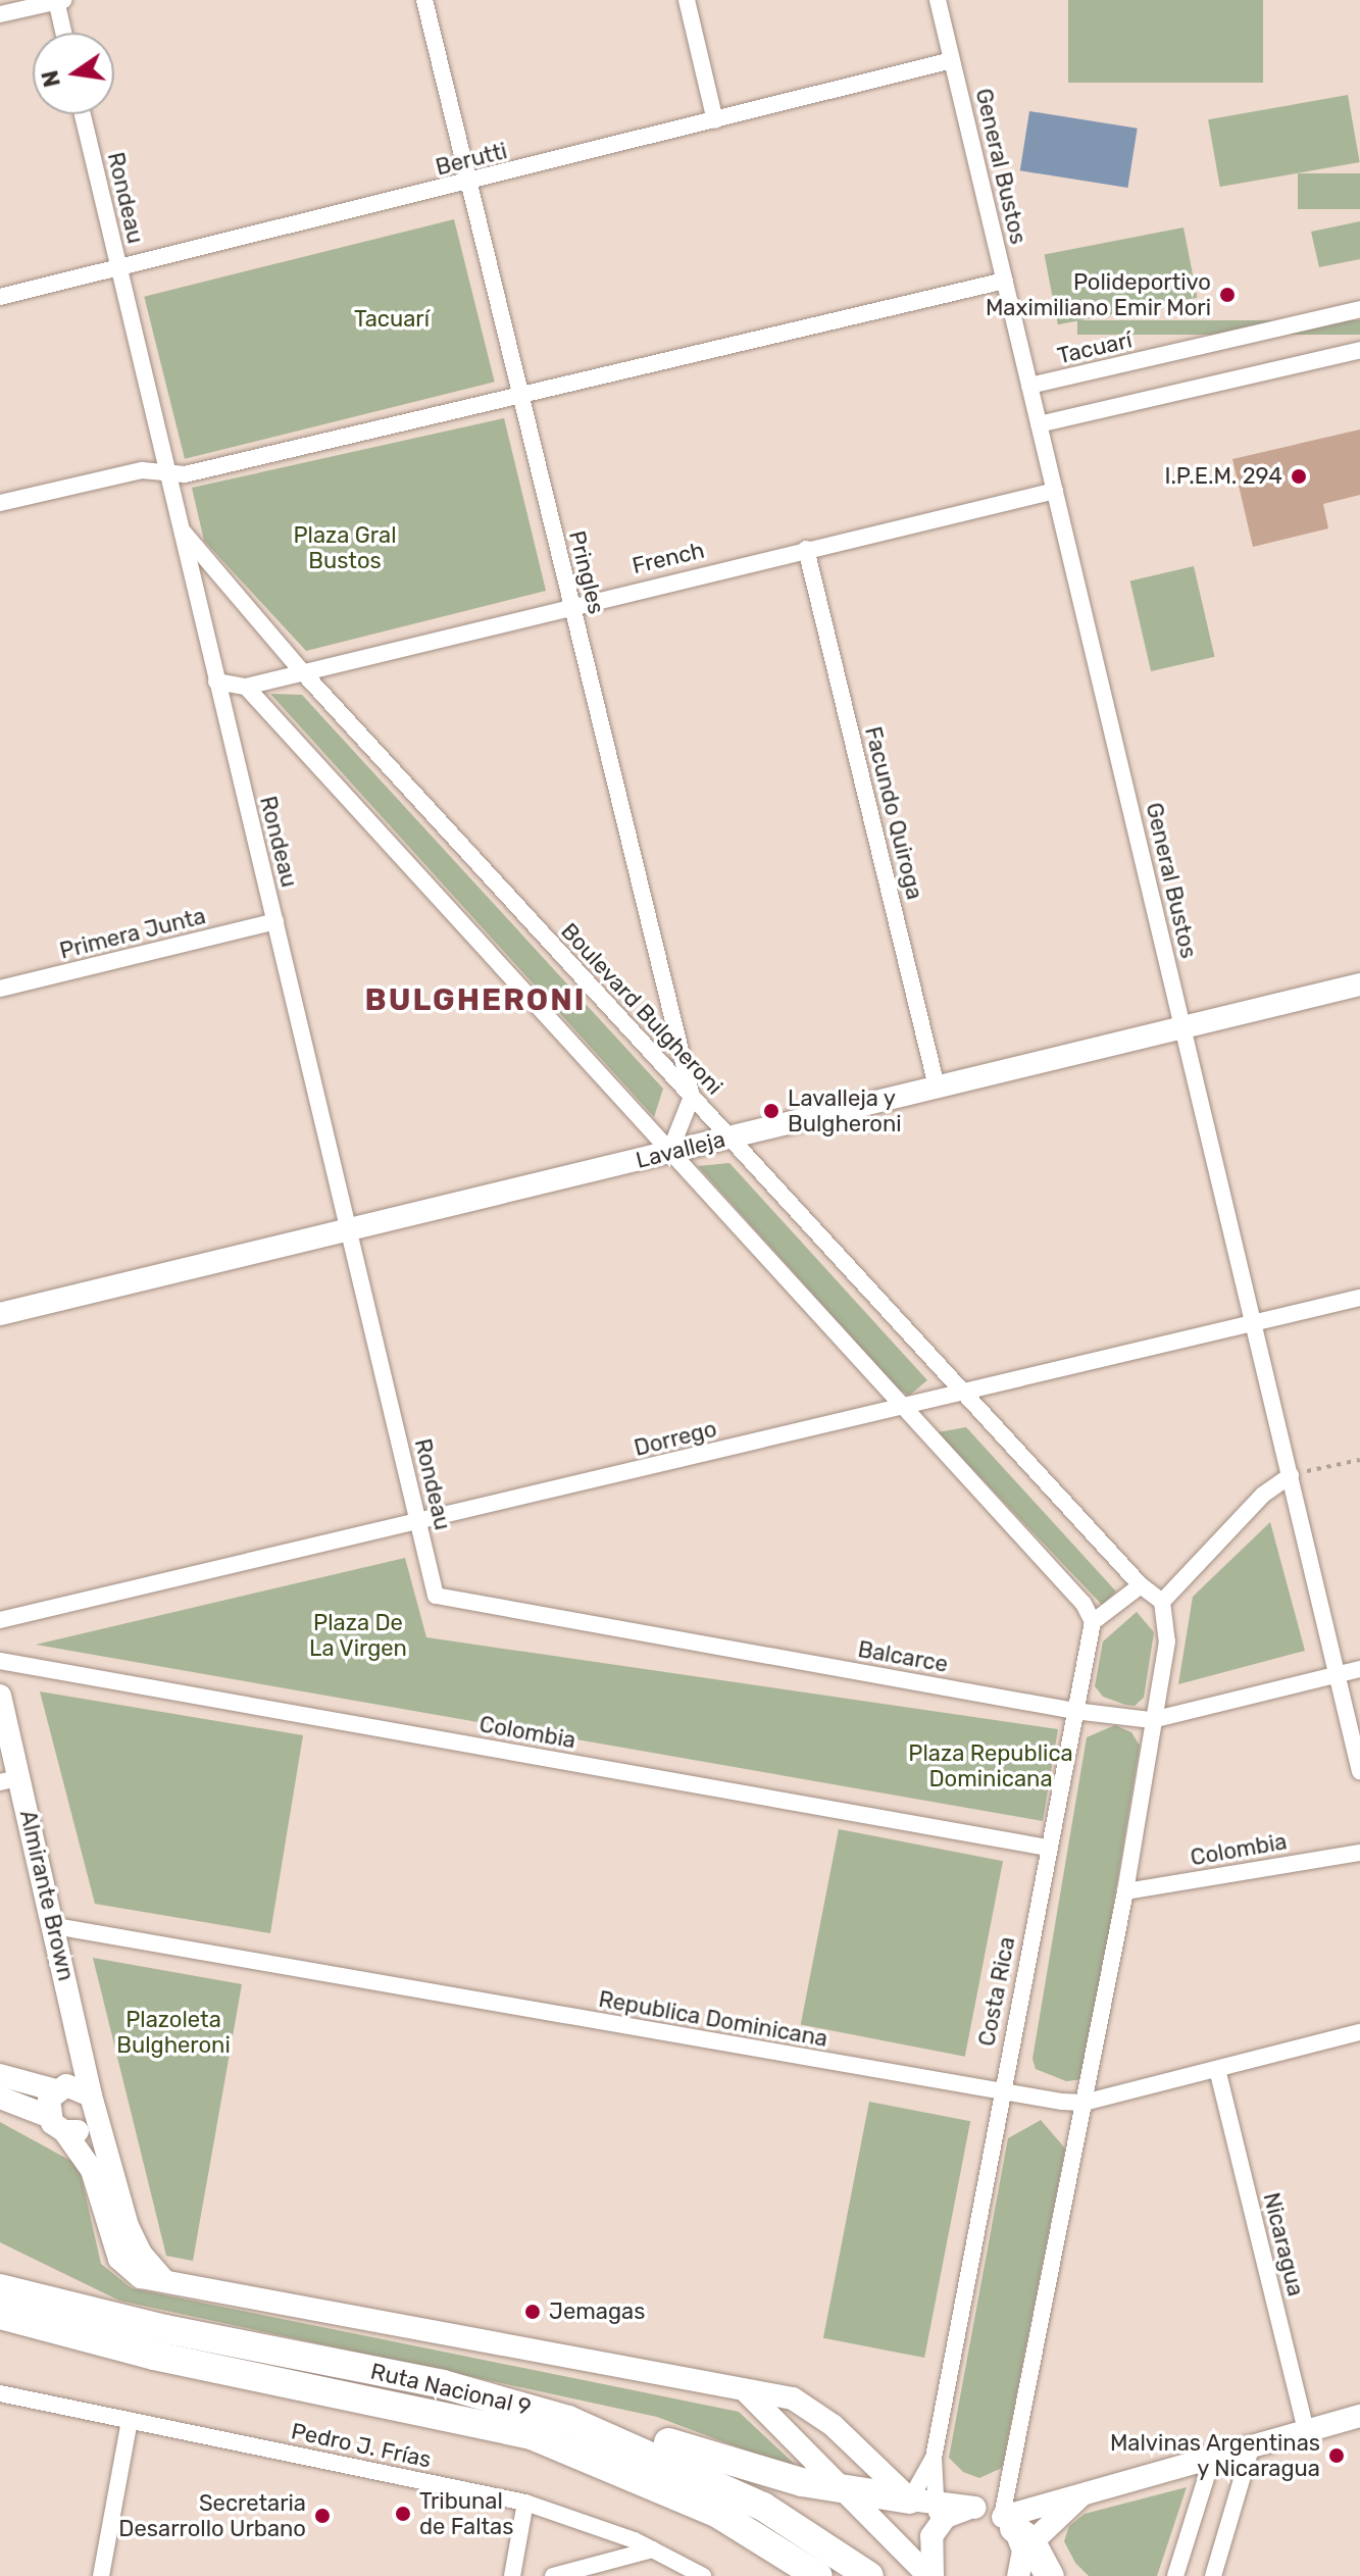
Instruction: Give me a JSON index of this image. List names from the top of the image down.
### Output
{
  "streets": {
    "highway": ["Ruta Nacional 9"],
    "street": [
      "Berutti",
      "General Bustos",
      "Rondeau",
      "Tacuarí",
      "French",
      "Pringles",
      "Facundo Quiroga",
      "Primera Junta",
      "Boulevard Bulgheroni",
      "Lavalleja",
      "Dorrego",
      "Balcarce",
      "Colombia",
      "Almirante Brown",
      "Costa Rica",
      "Republica Dominicana",
      "Nicaragua",
      "Pedro J. Frías"
    ]
  },
  "crossings": [
    ["Berutti", "General Bustos"],
    ["Berutti", "Rondeau"],
    ["Berutti", "Pringles"],
    ["General Bustos", "Tacuarí"],
    ["General Bustos", "French"],
    ["General Bustos", "Lavalleja"],
    ["General Bustos", "Dorrego"],
    ["General Bustos", "Balcarce"],
    ["Rondeau", "Primera Junta"],
    ["Rondeau", "Boulevard Bulgheroni"],
    ["Rondeau", "Lavalleja"],
    ["Rondeau", "Dorrego"],
    ["Rondeau", "Balcarce"],
    ["French", "Pringles"],
    ["French", "Facundo Quiroga"],
    ["French", "Boulevard Bulgheroni"],
    ["Pringles", "Boulevard Bulgheroni"],
    ["Facundo Quiroga", "Lavalleja"],
    ["Boulevard Bulgheroni", "Lavalleja"],
    ["Boulevard Bulgheroni", "Dorrego"],
    ["Balcarce", "Costa Rica"],
    ["Colombia", "Costa Rica"],
    ["Almirante Brown", "Republica Dominicana"],
    ["Costa Rica", "Republica Dominicana"],
    ["Republica Dominicana", "Nicaragua"]
  ],
  "districts": ["BULGHERONI"],
  "parks": [
    "Tacuarí",
    "Plaza Gral Bustos",
    "Plaza De La Virgen",
    "Plaza Republica Dominicana",
    "Plazoleta Bulgheroni"
  ],
  "places": [
    "Polideportivo Maximiliano Emir Mori",
    "I.P.E.M. 294",
    "Lavalleja y Bulgheroni",
    "Jemagas",
    "Malvinas Argentinas y Nicaragua",
    "Tribunal de Faltas",
    "Secretaria Desarrollo Urbano"
  ],
  "north": "left"
}
